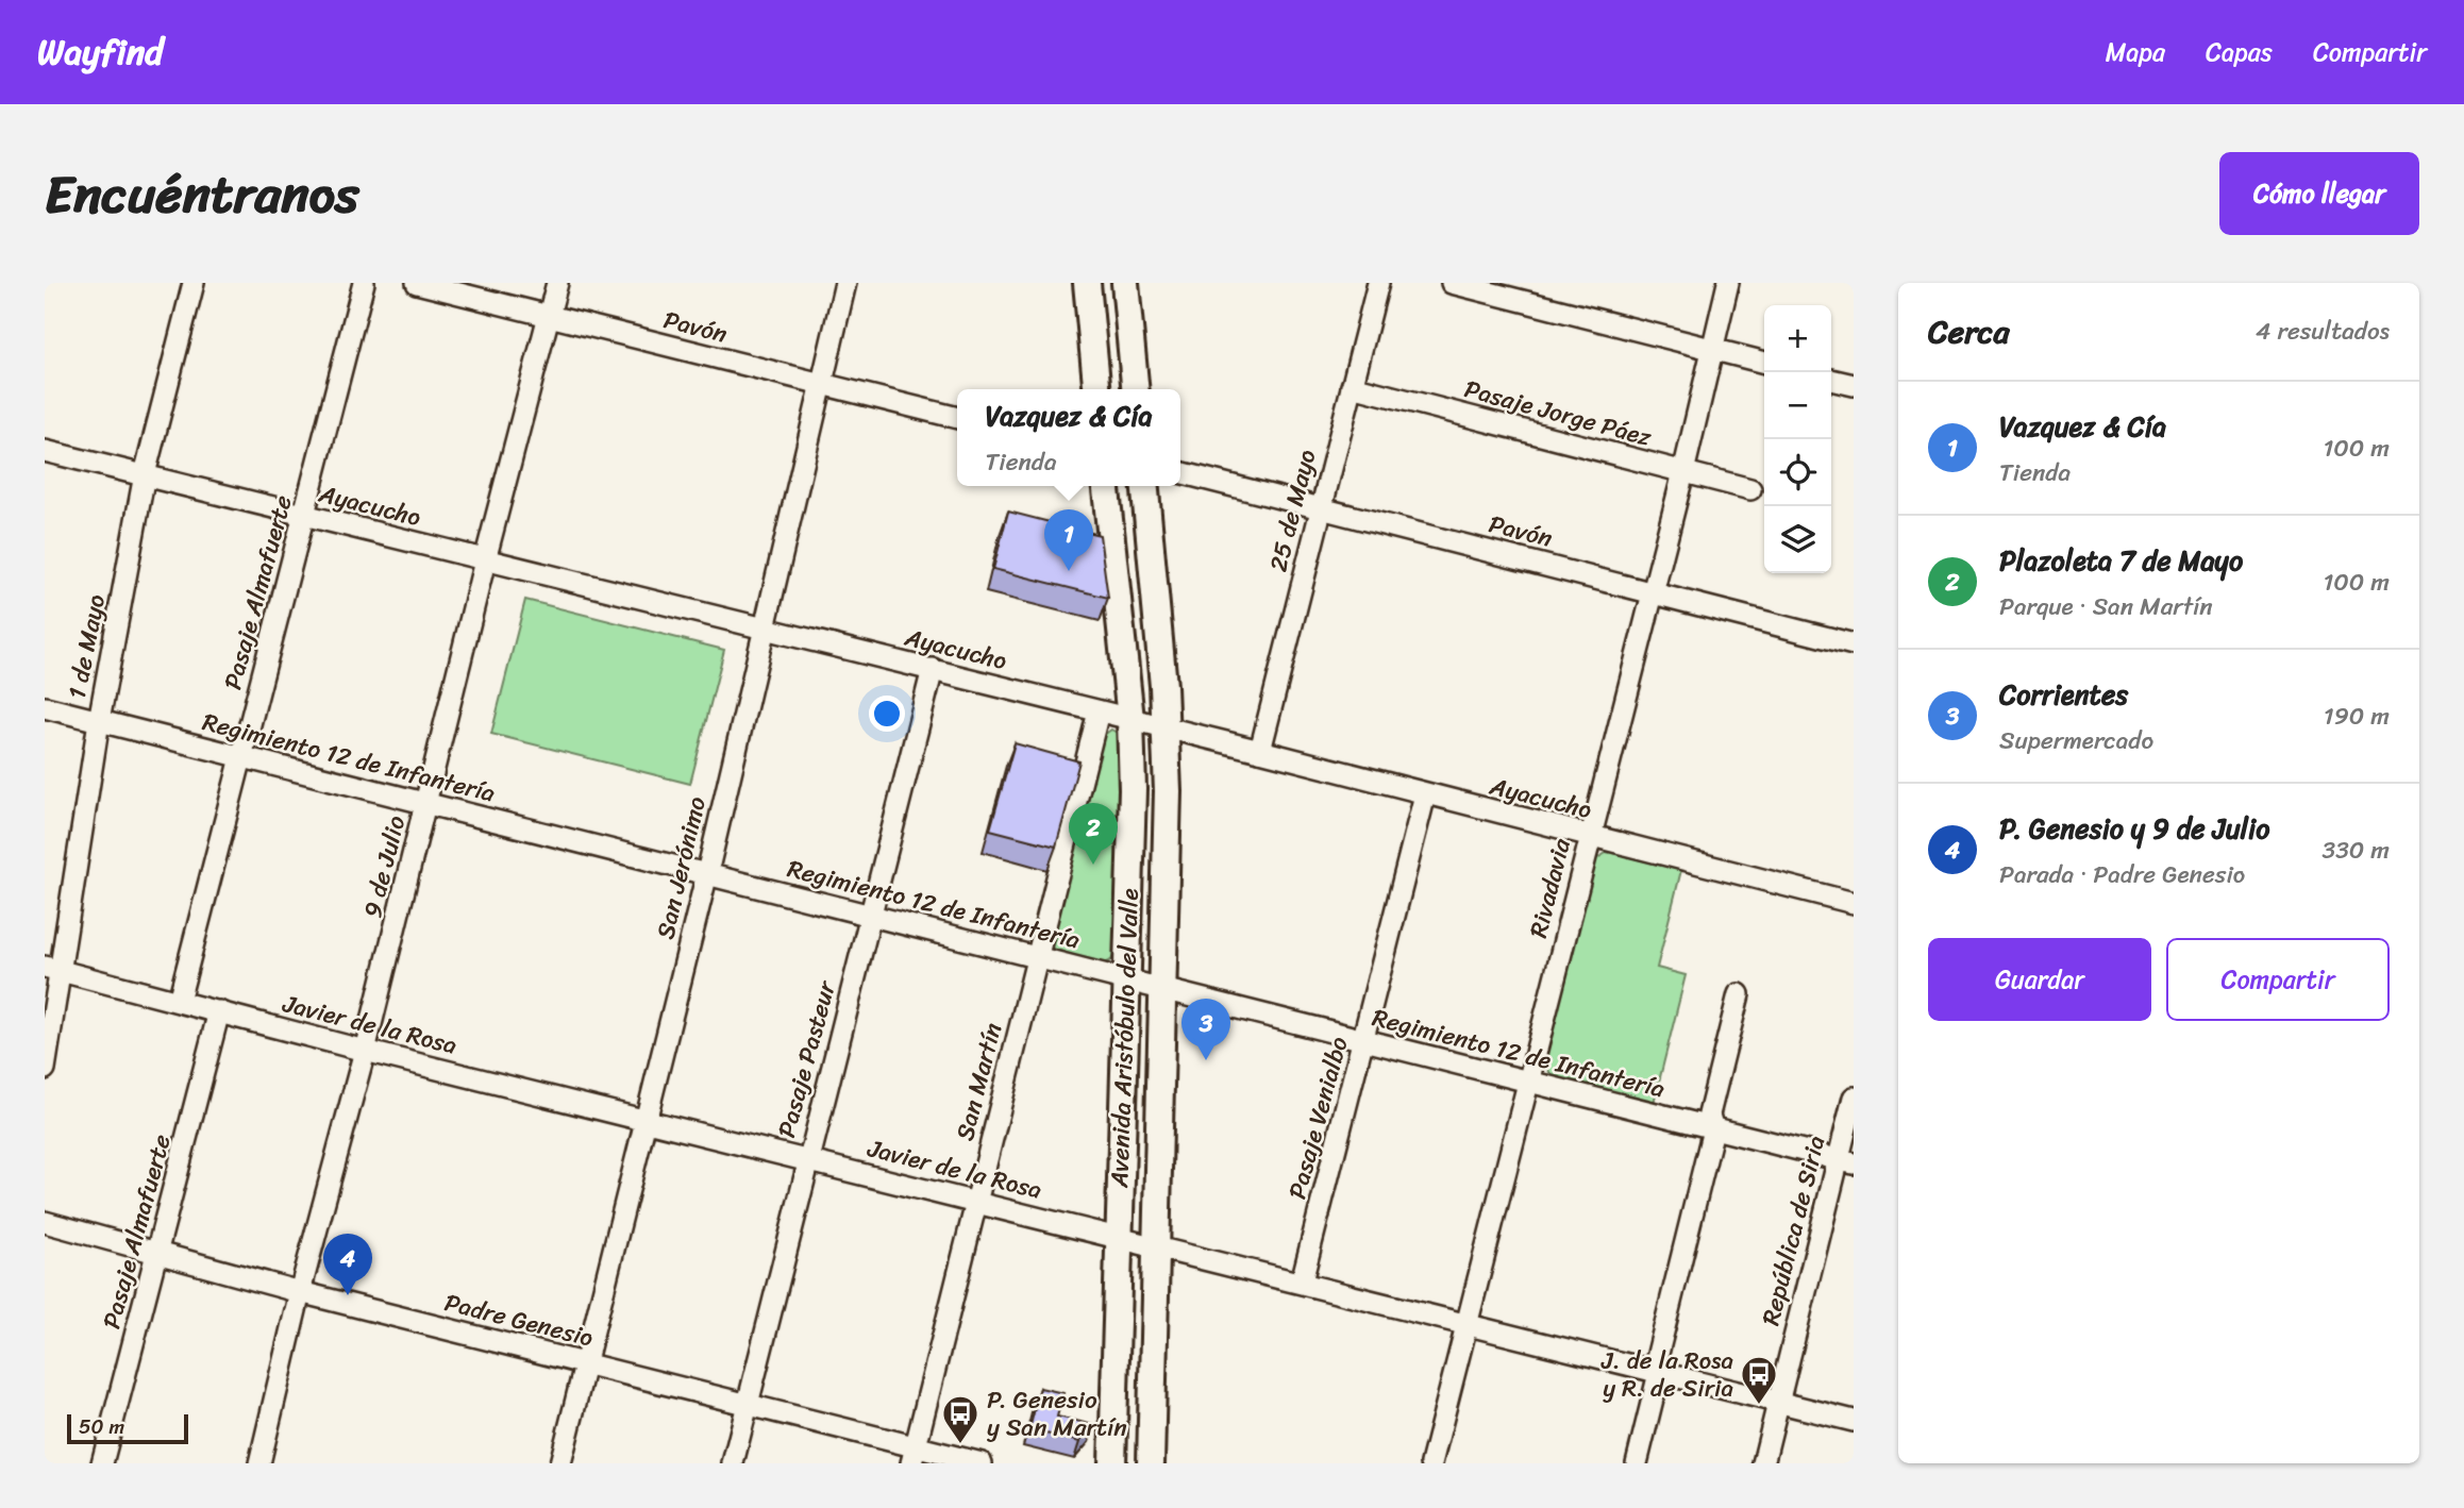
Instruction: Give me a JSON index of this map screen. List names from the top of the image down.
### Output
{
  "streets": {
    "main road": ["Avenida Aristóbulo del Valle"],
    "street": [
      "Pavón",
      "Pasaje Jorge Páez",
      "Ayacucho",
      "25 de Mayo",
      "Pasaje Almafuerte",
      "1 de Mayo",
      "Regimiento 12 de Infantería",
      "9 de Julio",
      "San Jerónimo",
      "Rivadavia",
      "Javier de la Rosa",
      "Pasaje Pasteur",
      "San Martín",
      "Pasaje Venialbo",
      "República de Siria",
      "Padre Genesio"
    ]
  },
  "crossings": [
    ["Pavón", "25 de Mayo"],
    ["Pavón", "9 de Julio"],
    ["Pavón", "San Jerónimo"],
    ["Pavón", "Rivadavia"],
    ["Pasaje Jorge Páez", "25 de Mayo"],
    ["Pasaje Jorge Páez", "Rivadavia"],
    ["Ayacucho", "25 de Mayo"],
    ["Ayacucho", "Pasaje Almafuerte"],
    ["Ayacucho", "1 de Mayo"],
    ["Ayacucho", "9 de Julio"],
    ["Ayacucho", "San Jerónimo"],
    ["Ayacucho", "Rivadavia"],
    ["Ayacucho", "Avenida Aristóbulo del Valle"],
    ["Ayacucho", "Pasaje Pasteur"],
    ["Ayacucho", "San Martín"],
    ["Ayacucho", "Pasaje Venialbo"],
    ["Pasaje Almafuerte", "Regimiento 12 de Infantería"],
    ["Pasaje Almafuerte", "Javier de la Rosa"],
    ["Pasaje Almafuerte", "Padre Genesio"],
    ["1 de Mayo", "Regimiento 12 de Infantería"],
    ["1 de Mayo", "Javier de la Rosa"],
    ["Regimiento 12 de Infantería", "9 de Julio"],
    ["Regimiento 12 de Infantería", "San Jerónimo"],
    ["Regimiento 12 de Infantería", "Rivadavia"],
    ["Regimiento 12 de Infantería", "Avenida Aristóbulo del Valle"],
    ["Regimiento 12 de Infantería", "Pasaje Pasteur"],
    ["Regimiento 12 de Infantería", "San Martín"],
    ["Regimiento 12 de Infantería", "Pasaje Venialbo"],
    ["Regimiento 12 de Infantería", "República de Siria"],
    ["9 de Julio", "Javier de la Rosa"],
    ["9 de Julio", "Padre Genesio"],
    ["San Jerónimo", "Javier de la Rosa"],
    ["San Jerónimo", "Padre Genesio"],
    ["Rivadavia", "Javier de la Rosa"],
    ["Javier de la Rosa", "Avenida Aristóbulo del Valle"],
    ["Javier de la Rosa", "Pasaje Pasteur"],
    ["Javier de la Rosa", "San Martín"],
    ["Javier de la Rosa", "Pasaje Venialbo"],
    ["Javier de la Rosa", "República de Siria"],
    ["Pasaje Pasteur", "Padre Genesio"],
    ["San Martín", "Padre Genesio"]
  ],
  "places": {
    "bus stop": ["J. de la Rosa y R. de Siria", "P. Genesio y San Martín"]
  },
  "scale_bar": "50 m",
  "page": {
    "header": "Wayfind",
    "nav": ["Mapa", "Capas", "Compartir"],
    "title": "Encuéntranos",
    "buttons": [
      "Cómo llegar",
      ["Guardar", "Compartir"]
    ],
    "heading": ["Cerca", "4 resultados"],
    "map_buttons": ["+", "−"],
    "list": [
      {
        "mark": "1",
        "name": "Vazquez & Cía",
        "note": "Tienda",
        "value": "100 m"
      },
      {
        "mark": "2",
        "name": "Plazoleta 7 de Mayo",
        "note": "Parque · San Martín",
        "value": "100 m"
      },
      {
        "mark": "3",
        "name": "Corrientes",
        "note": "Supermercado",
        "value": "190 m"
      },
      {
        "mark": "4",
        "name": "P. Genesio y 9 de Julio",
        "note": "Parada · Padre Genesio",
        "value": "330 m"
      }
    ],
    "popup": ["Vazquez & Cía", "Tienda"],
    "pins": [
      "1",
      "2",
      "3",
      "4"
    ],
    "scale": "50 m"
  }
}
